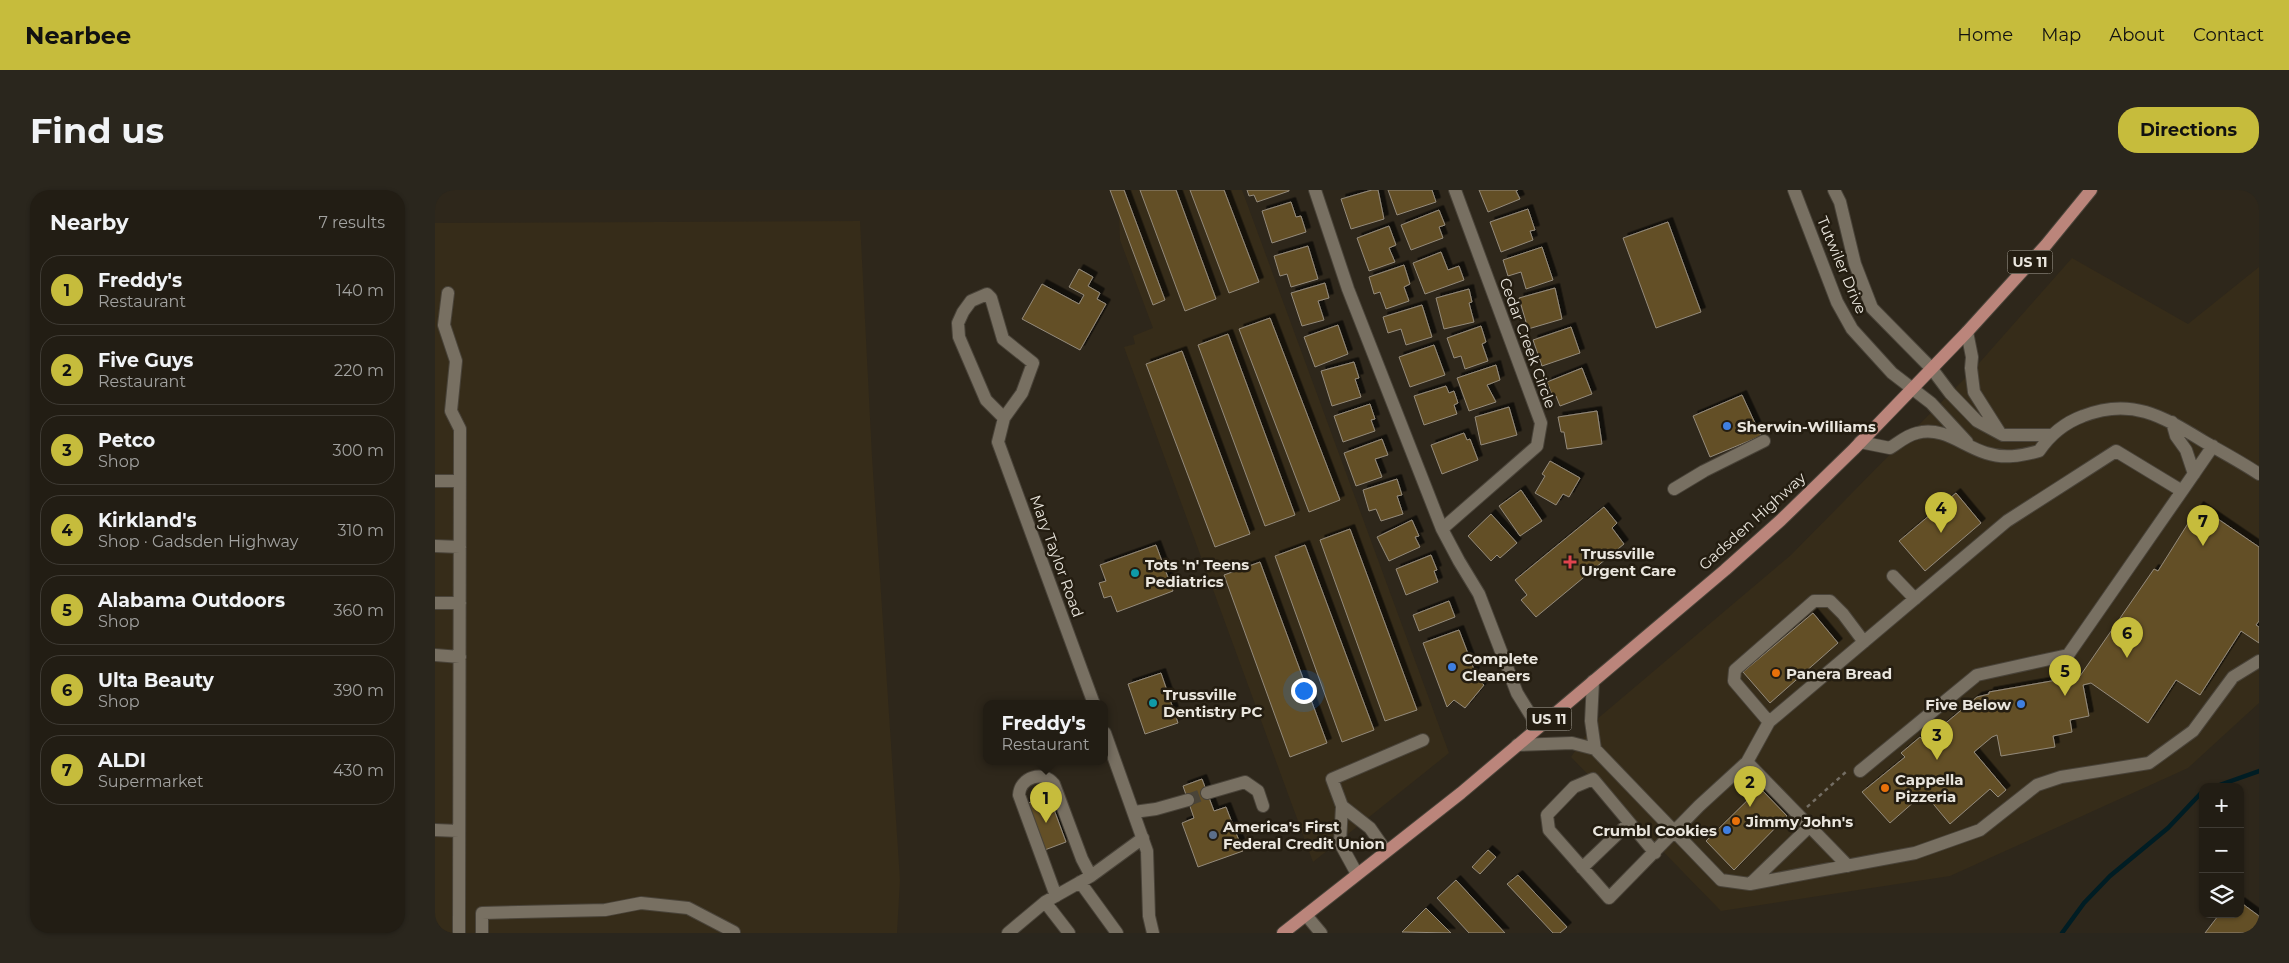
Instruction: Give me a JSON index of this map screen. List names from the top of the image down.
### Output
{
  "streets": {
    "main road": ["US 11", "Gadsden Highway"],
    "street": ["Tutwiler Drive", "Cedar Creek Circle", "Mary Taylor Road"]
  },
  "crossings": [
    ["Tutwiler Drive", "Gadsden Highway"]
  ],
  "places": {
    "other": [
      "Sherwin-Williams",
      "Tots 'n' Teens Pediatrics",
      "Complete Cleaners",
      "Panera Bread",
      "Trussville Dentistry PC",
      "Five Below",
      "Cappella Pizzeria",
      "Jimmy John's",
      "Crumbl Cookies",
      "America's First Federal Credit Union"
    ],
    "health": ["Trussville Urgent Care"]
  },
  "page": {
    "header": "Nearbee",
    "nav": [
      "Home",
      "Map",
      "About",
      "Contact"
    ],
    "buttons": "Directions",
    "title": "Find us",
    "heading": ["Nearby", "7 results"],
    "list": [
      {
        "mark": "1",
        "name": "Freddy's",
        "note": "Restaurant",
        "value": "140 m"
      },
      {
        "mark": "2",
        "name": "Five Guys",
        "note": "Restaurant",
        "value": "220 m"
      },
      {
        "mark": "3",
        "name": "Petco",
        "note": "Shop",
        "value": "300 m"
      },
      {
        "mark": "4",
        "name": "Kirkland's",
        "note": "Shop · Gadsden Highway",
        "value": "310 m"
      },
      {
        "mark": "5",
        "name": "Alabama Outdoors",
        "note": "Shop",
        "value": "360 m"
      },
      {
        "mark": "6",
        "name": "Ulta Beauty",
        "note": "Shop",
        "value": "390 m"
      },
      {
        "mark": "7",
        "name": "ALDI",
        "note": "Supermarket",
        "value": "430 m"
      }
    ],
    "pins": [
      "4",
      "7",
      "6",
      "5",
      "3",
      "2",
      "1"
    ],
    "popup": ["Freddy's", "Restaurant"],
    "map_buttons": ["+", "−"]
  }
}
